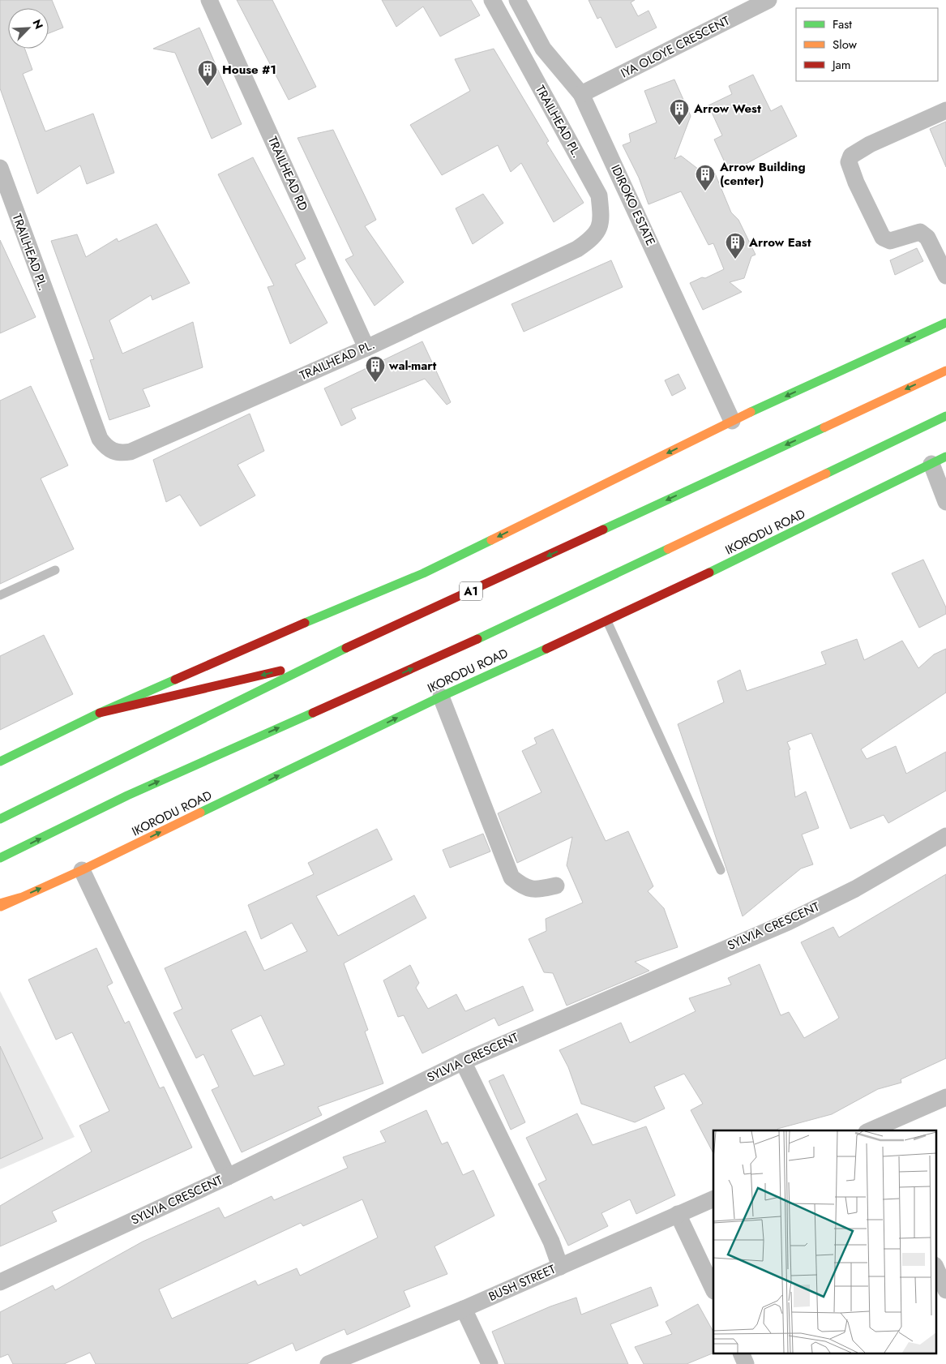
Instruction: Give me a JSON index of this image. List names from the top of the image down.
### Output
{
  "streets": {
    "main road": ["IKORODU ROAD", "A1"],
    "street": [
      "IYA OLOYE CRESCENT",
      "TRAILHEAD PL.",
      "TRAILHEAD RD",
      "IDIROKO ESTATE",
      "SYLVIA CRESCENT",
      "BUSH STREET"
    ]
  },
  "crossings": [
    ["IYA OLOYE CRESCENT", "IDIROKO ESTATE"],
    ["TRAILHEAD PL.", "TRAILHEAD RD"]
  ],
  "places": {
    "building": [
      "House #1",
      "Arrow West",
      "Arrow Building (center)",
      "Arrow East",
      "wal-mart"
    ]
  },
  "legend": ["Fast", "Slow", "Jam"],
  "north": "top right"
}
